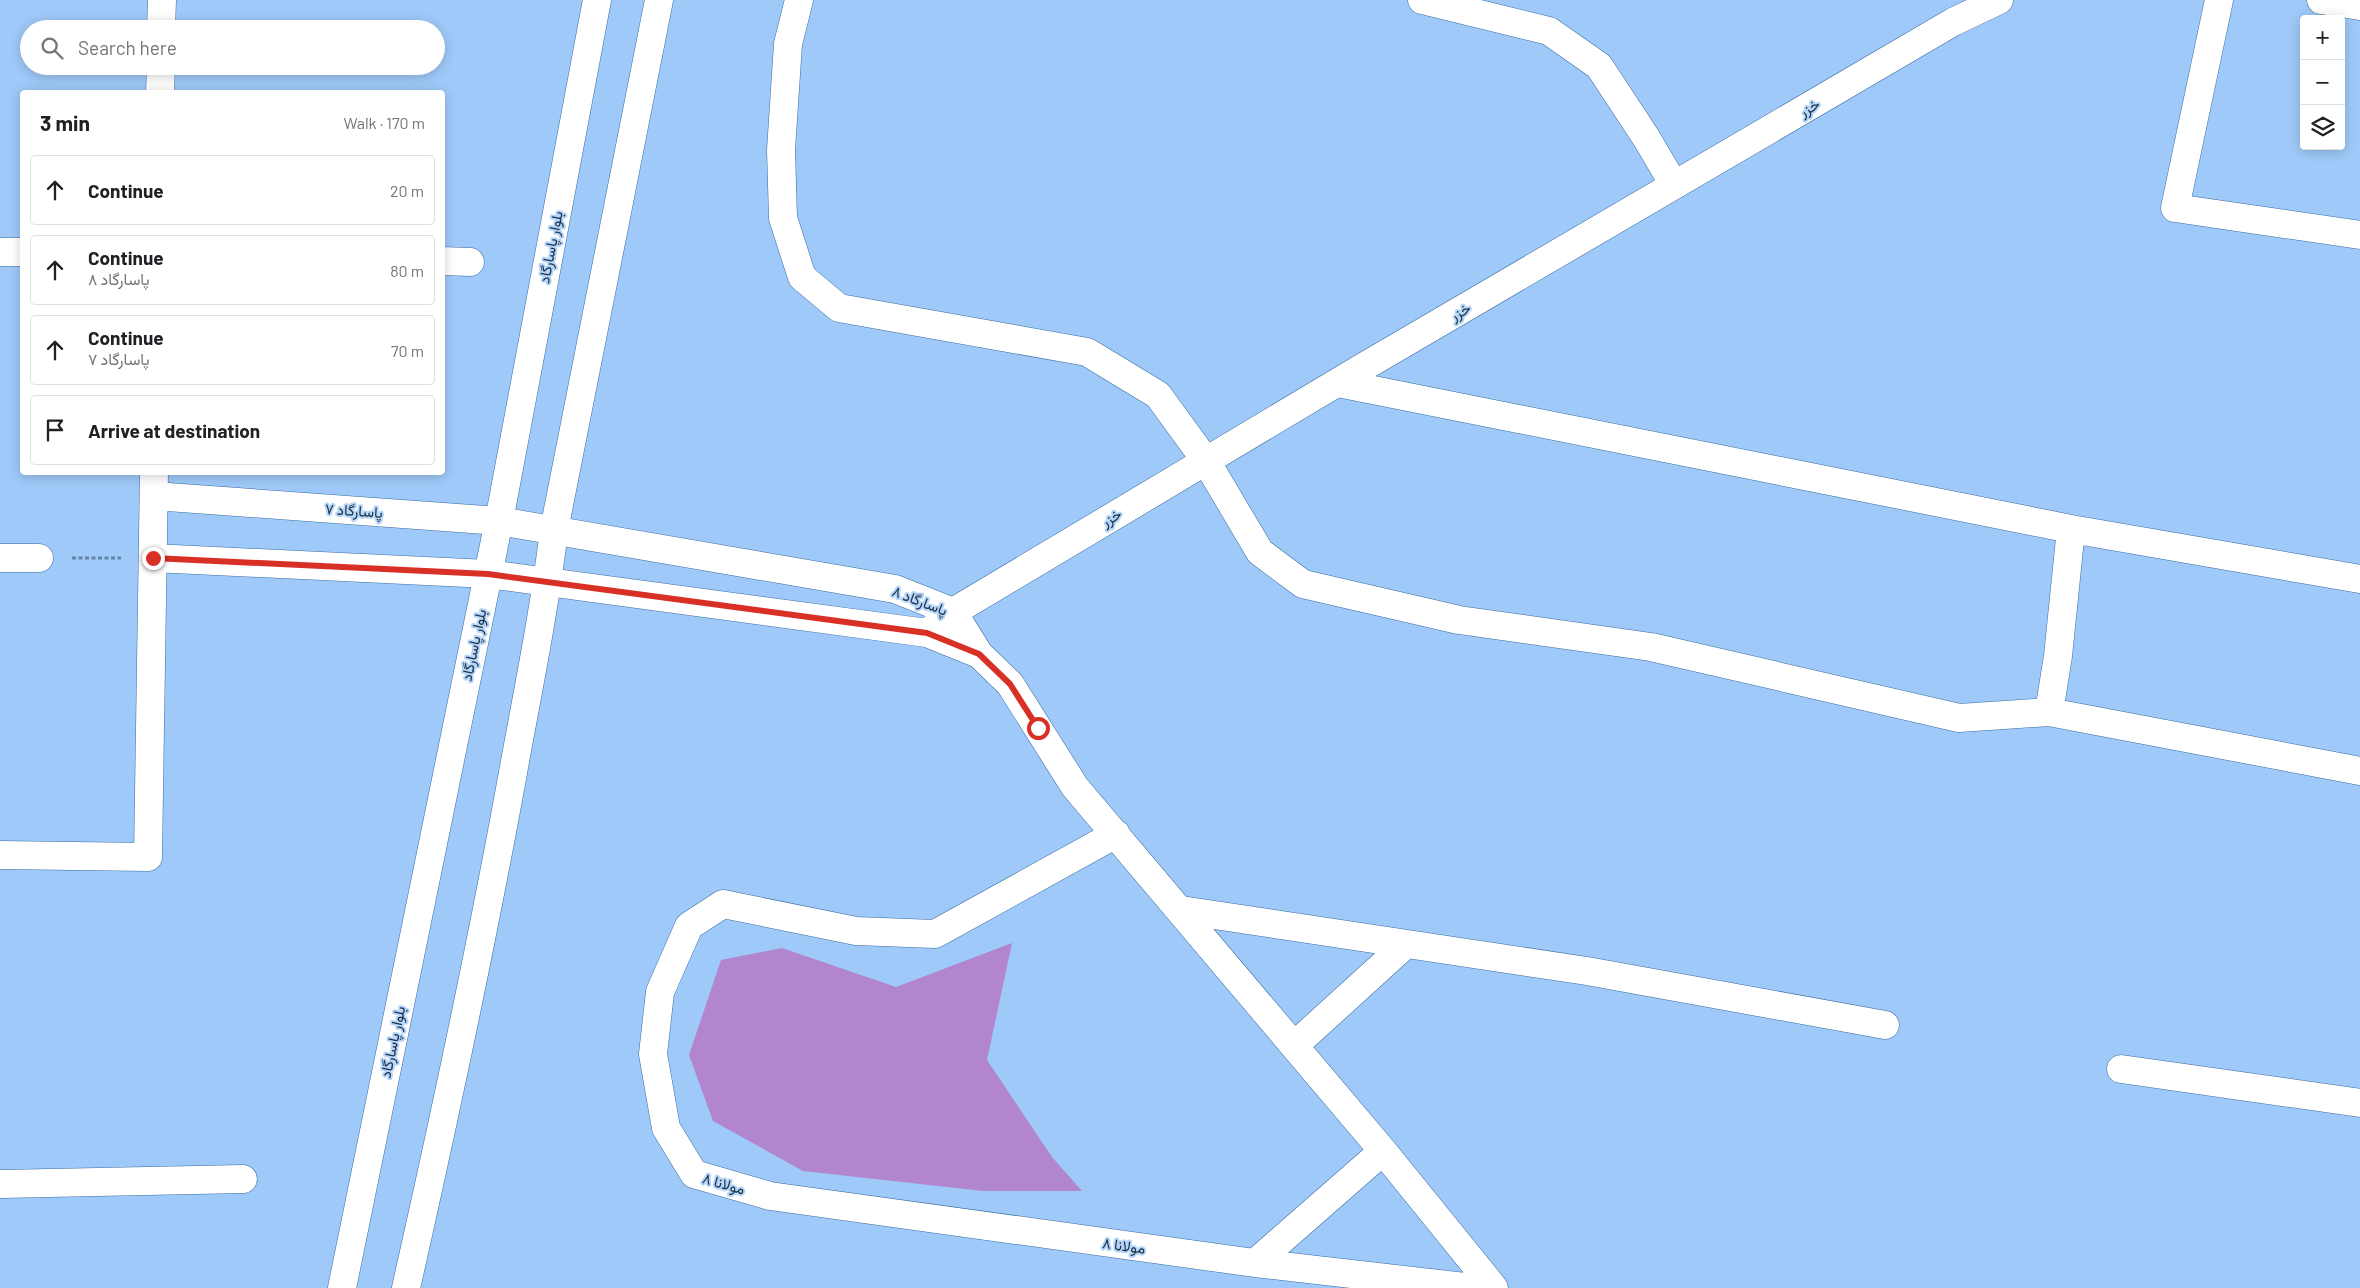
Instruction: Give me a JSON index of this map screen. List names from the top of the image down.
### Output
{
  "streets": {
    "street": [
      "خزر",
      "بلوار پاسارگاد",
      "پاسارگاد ۷",
      "پاسارگاد ۸",
      "مولانا ۸"
    ]
  },
  "crossings": [
    ["خزر", "پاسارگاد ۸"],
    ["بلوار پاسارگاد", "پاسارگاد ۷"],
    ["پاسارگاد ۷", "پاسارگاد ۸"]
  ],
  "page": {
    "map_buttons": ["+", "−"],
    "search": "Search here",
    "heading": ["3 min", "Walk · 170 m"],
    "list": [
      ["Continue", "20 m"],
      ["Continue", "پاسارگاد ۸", "80 m"],
      ["Continue", "پاسارگاد ۷", "70 m"],
      "Arrive at destination"
    ]
  }
}
